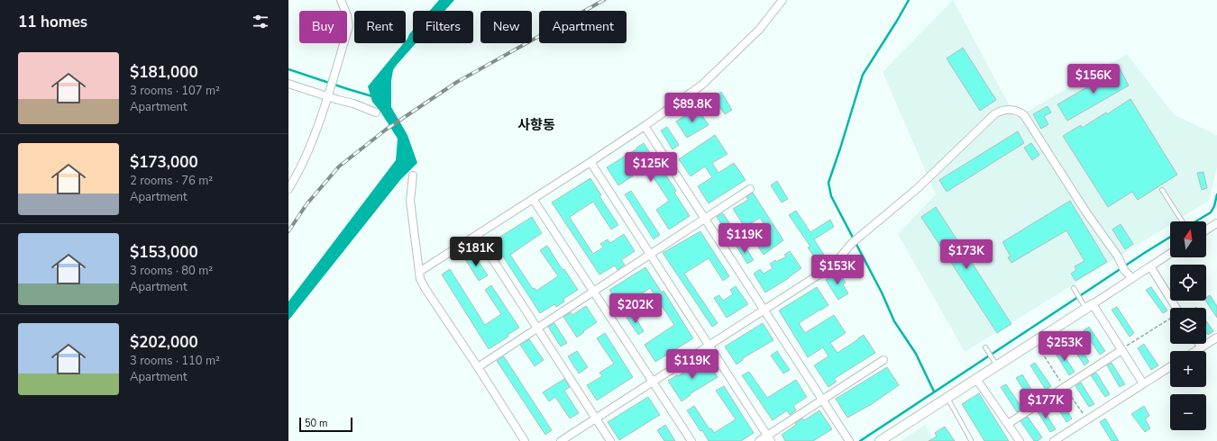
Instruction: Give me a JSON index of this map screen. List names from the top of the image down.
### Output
{
  "districts": ["사향동"],
  "scale_bar": "50 m",
  "north": "top",
  "page": {
    "heading": "11 homes",
    "chip": [
      "Buy",
      "Rent",
      "Filters",
      "New",
      "Apartment"
    ],
    "list": [
      {
        "name": "$181,000",
        "note": "3 rooms · 107 m² · Apartment"
      },
      {
        "name": "$173,000",
        "note": "2 rooms · 76 m² · Apartment"
      },
      {
        "name": "$153,000",
        "note": "3 rooms · 80 m² · Apartment"
      },
      {
        "name": "$202,000",
        "note": "3 rooms · 110 m² · Apartment"
      }
    ],
    "price": [
      "$156K",
      "$89.8K",
      "$125K",
      "$119K",
      "$181K",
      "$173K",
      "$153K",
      "$202K",
      "$253K",
      "$119K",
      "$177K"
    ],
    "map_buttons": ["+", "−"],
    "scale": "50 m"
  }
}
